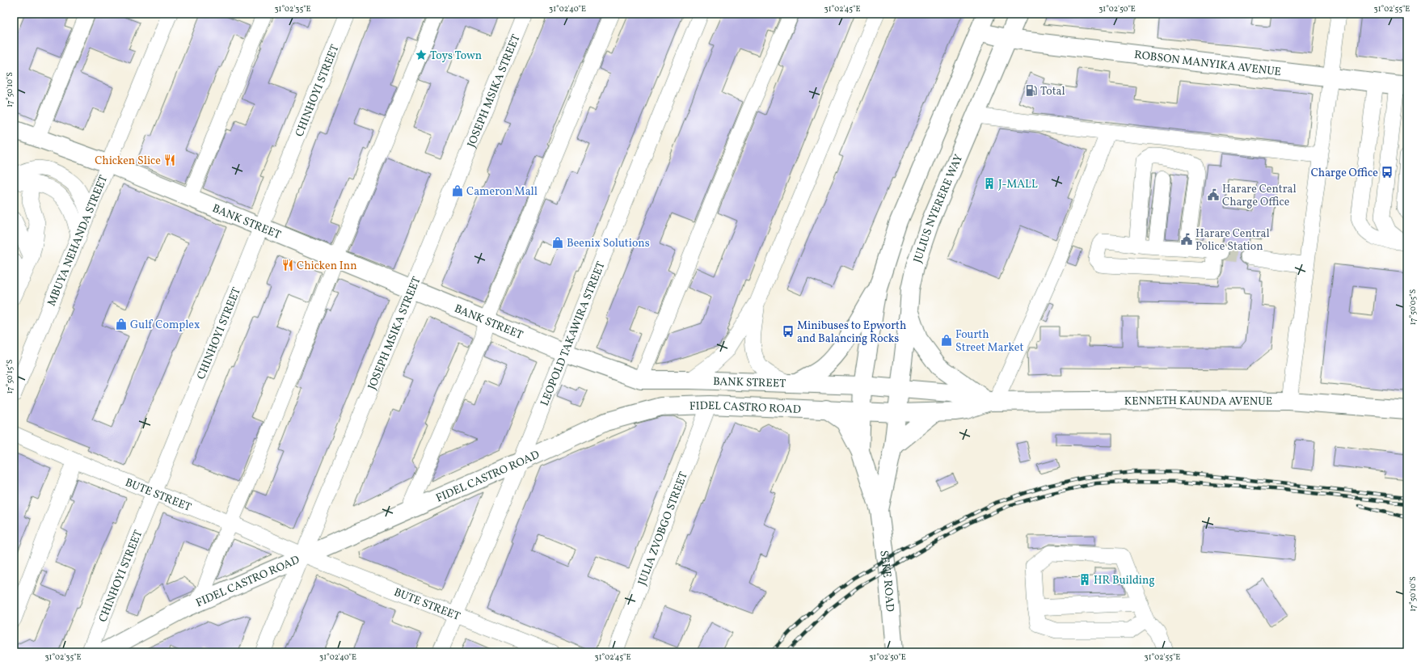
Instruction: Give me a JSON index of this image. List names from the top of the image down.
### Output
{
  "streets": {
    "main road": [
      "ROBSON MANYIKA AVENUE",
      "JULIUS NYERERE WAY",
      "BANK STREET",
      "KENNETH KAUNDA AVENUE",
      "FIDEL CASTRO ROAD",
      "SEKE ROAD"
    ],
    "street": [
      "CHINHOYI STREET",
      "JOSEPH MSIKA STREET",
      "MBUYA NEHANDA STREET",
      "LEOPOLD TAKAWIRA STREET",
      "BUTE STREET",
      "JULIA ZVOBGO STREET"
    ]
  },
  "crossings": [
    ["ROBSON MANYIKA AVENUE", "JULIUS NYERERE WAY"],
    ["CHINHOYI STREET", "BANK STREET"],
    ["CHINHOYI STREET", "BUTE STREET"],
    ["JOSEPH MSIKA STREET", "BANK STREET"],
    ["JOSEPH MSIKA STREET", "FIDEL CASTRO ROAD"],
    ["JOSEPH MSIKA STREET", "BUTE STREET"],
    ["JULIUS NYERERE WAY", "BANK STREET"],
    ["JULIUS NYERERE WAY", "FIDEL CASTRO ROAD"],
    ["JULIUS NYERERE WAY", "SEKE ROAD"],
    ["BANK STREET", "MBUYA NEHANDA STREET"],
    ["BANK STREET", "LEOPOLD TAKAWIRA STREET"],
    ["BANK STREET", "KENNETH KAUNDA AVENUE"],
    ["BANK STREET", "FIDEL CASTRO ROAD"],
    ["LEOPOLD TAKAWIRA STREET", "FIDEL CASTRO ROAD"],
    ["LEOPOLD TAKAWIRA STREET", "BUTE STREET"],
    ["KENNETH KAUNDA AVENUE", "FIDEL CASTRO ROAD"],
    ["FIDEL CASTRO ROAD", "BUTE STREET"],
    ["FIDEL CASTRO ROAD", "JULIA ZVOBGO STREET"]
  ],
  "places": {
    "place": ["Toys Town"],
    "fuel station": ["Total"],
    "restaurant": ["Chicken Slice", "Chicken Inn"],
    "bus stop": ["Charge Office", "Minibuses to Epworth and Balancing Rocks"],
    "building": ["J-MALL", "HR Building"],
    "shop": [
      "Cameron Mall",
      "Beenix Solutions",
      "Gulf Complex",
      "Fourth Street Market"
    ],
    "public building": ["Harare Central Charge Office", "Harare Central Police Station"]
  },
  "coordinates": [
    "31°02'35\"E",
    "31°02'40\"E",
    "31°02'45\"E",
    "31°02'50\"E",
    "31°02'55\"E",
    "17°50'10\"S",
    "17°50'05\"S",
    "17°50'15\"S"
  ]
}
